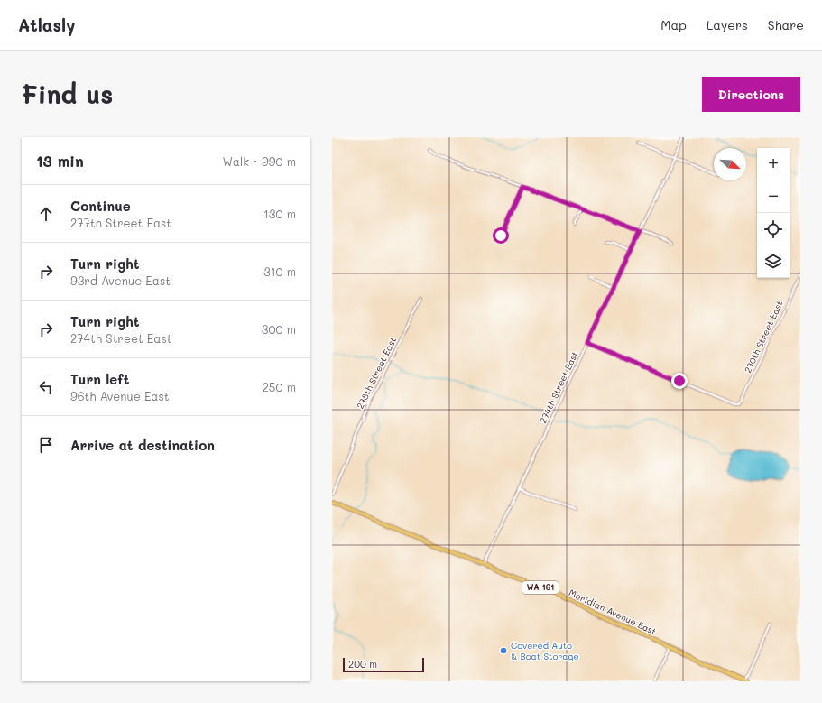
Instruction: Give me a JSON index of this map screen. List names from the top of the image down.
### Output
{
  "streets": {
    "main road": ["WA 161", "Meridian Avenue East"],
    "street": ["270th Street East", "278th Street East", "274th Street East"]
  },
  "crossings": [
    ["270th Street East", "274th Street East"],
    ["274th Street East", "Meridian Avenue East"]
  ],
  "places": ["Covered Auto & Boat Storage"],
  "scale_bar": "200 m",
  "north": "bottom right",
  "page": {
    "header": "Atlasly",
    "nav": ["Map", "Layers", "Share"],
    "buttons": "Directions",
    "title": "Find us",
    "heading": ["13 min", "Walk · 990 m"],
    "map_buttons": ["+", "−"],
    "list": [
      ["Continue", "277th Street East", "130 m"],
      ["Turn right", "93rd Avenue East", "310 m"],
      ["Turn right", "274th Street East", "300 m"],
      ["Turn left", "96th Avenue East", "250 m"],
      "Arrive at destination"
    ],
    "scale": "200 m"
  }
}
